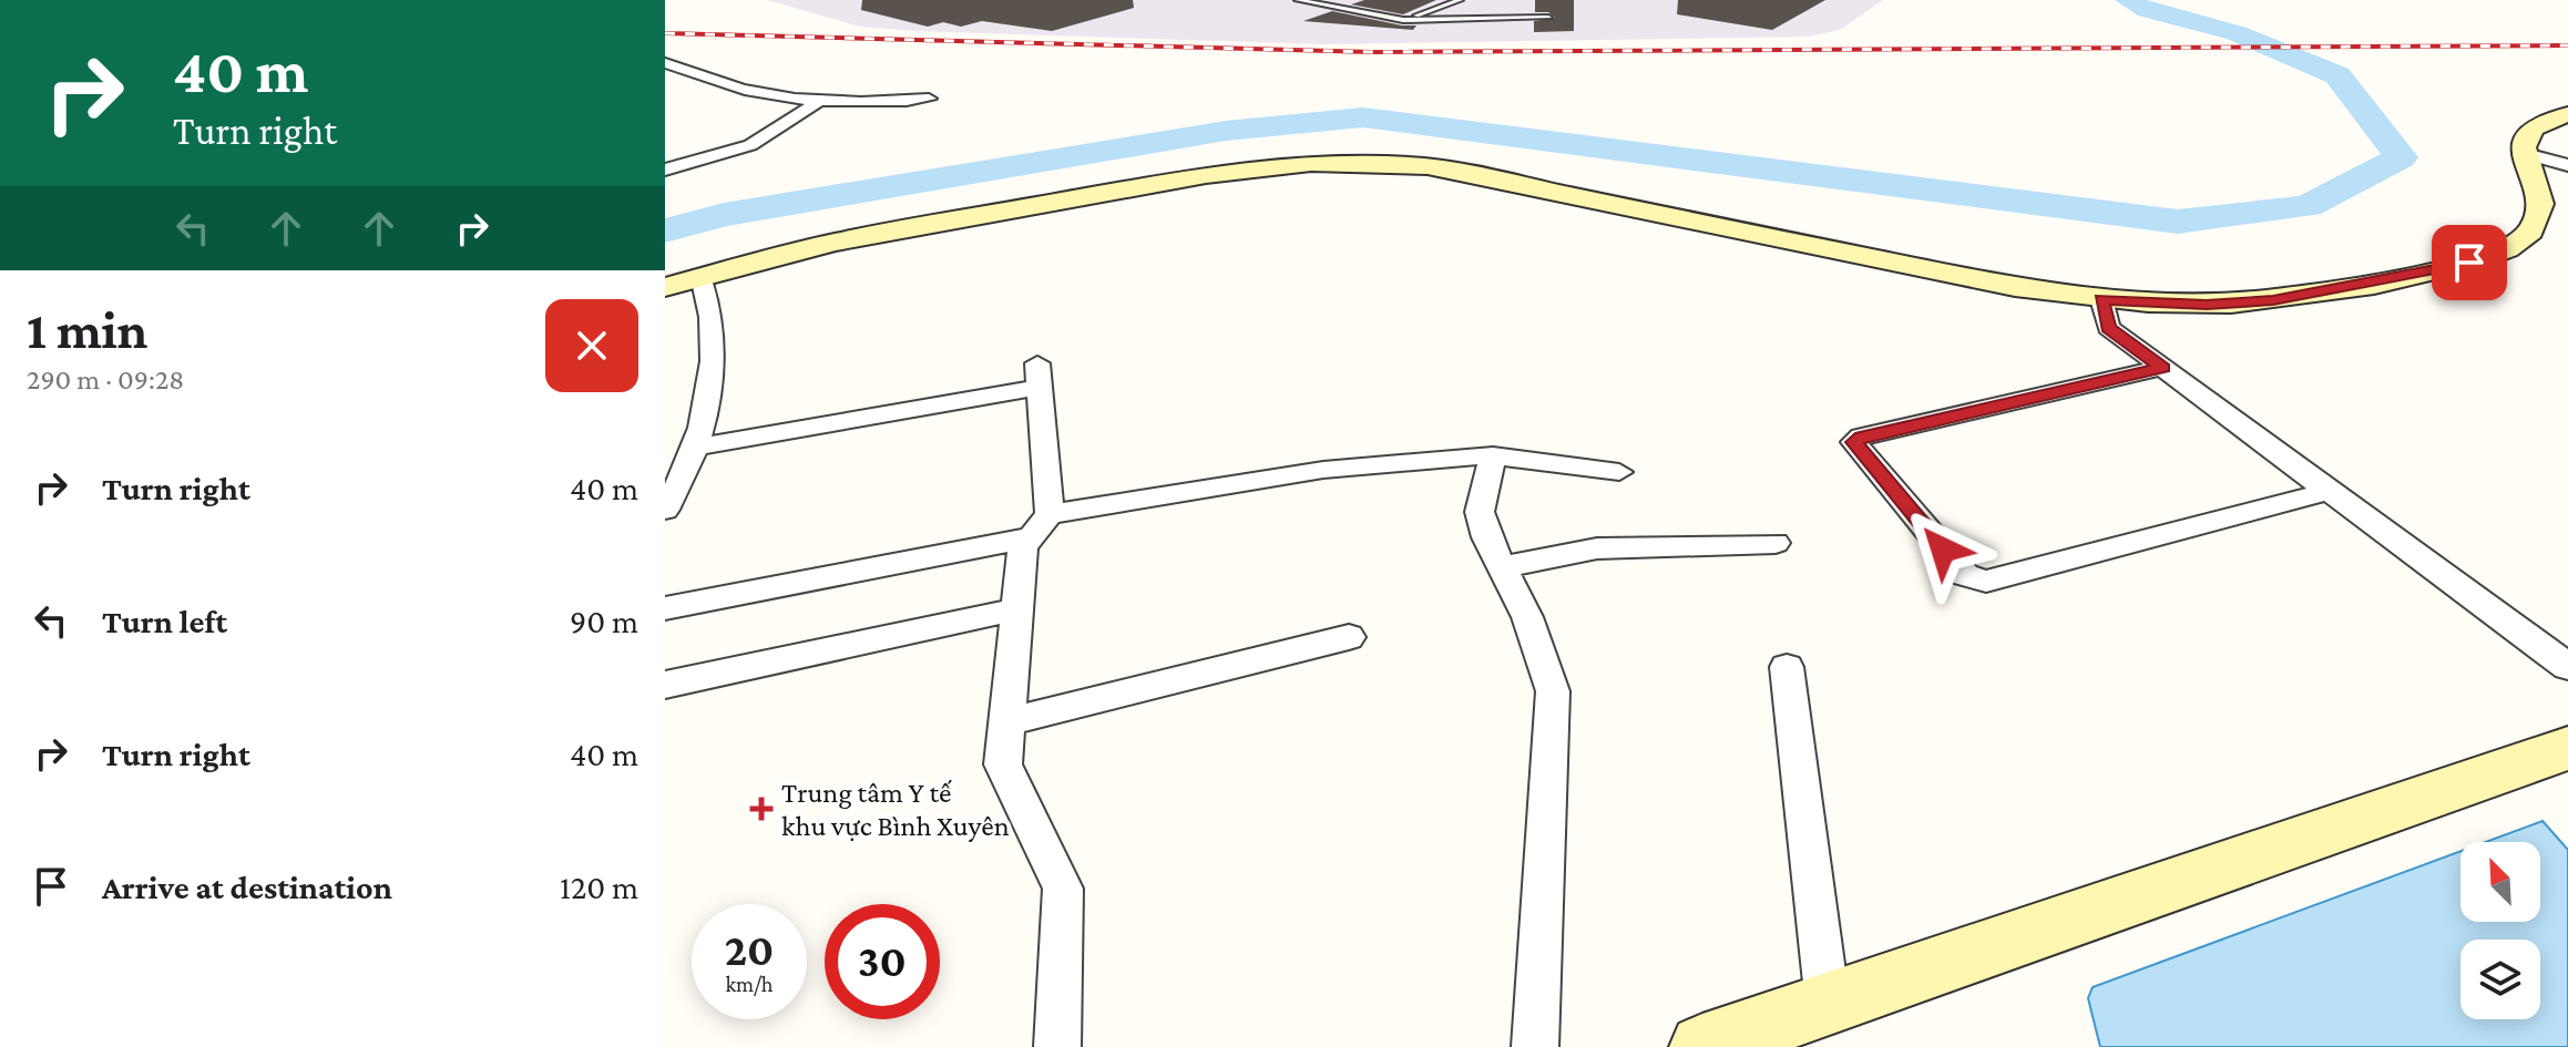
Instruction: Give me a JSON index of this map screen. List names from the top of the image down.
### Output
{
  "places": {
    "health": ["Trung tâm Y tế khu vực Bình Xuyên"]
  },
  "north": "top left",
  "page": {
    "turn": ["40 m", "Turn right"],
    "heading": ["1 min", "290 m · 09:28"],
    "list": [
      {
        "name": "Turn right",
        "value": "40 m"
      },
      {
        "name": "Turn left",
        "value": "90 m"
      },
      {
        "name": "Turn right",
        "value": "40 m"
      },
      {
        "name": "Arrive at destination",
        "value": "120 m"
      }
    ],
    "speed": "20 km/h",
    "limit": "30"
  }
}
